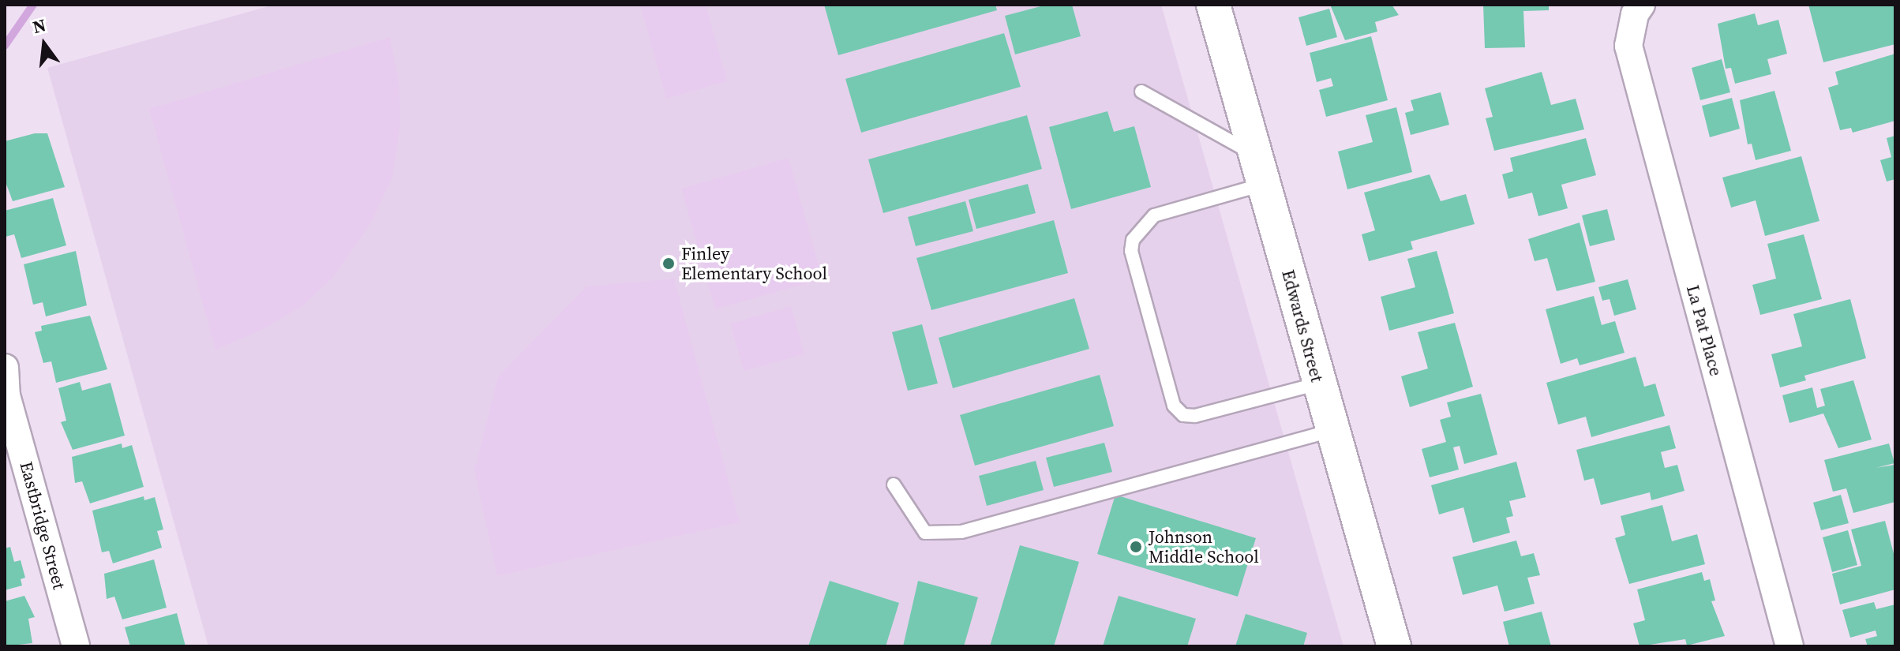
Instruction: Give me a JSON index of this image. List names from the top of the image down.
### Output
{
  "streets": {
    "street": ["Edwards Street", "La Pat Place", "Eastbridge Street"]
  },
  "places": ["Finley Elementary School", "Johnson Middle School"],
  "north": "top"
}
